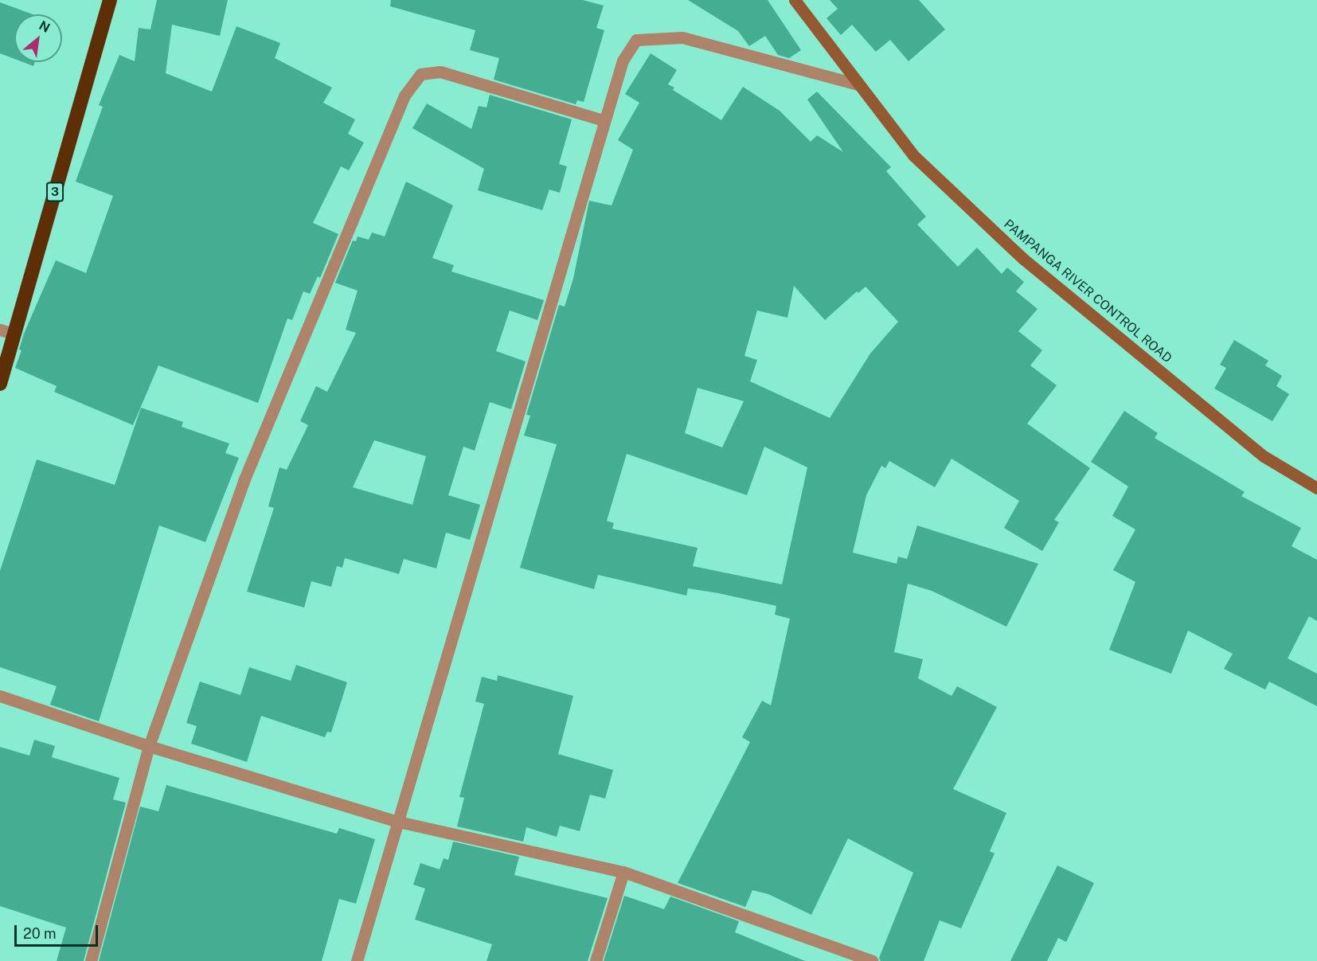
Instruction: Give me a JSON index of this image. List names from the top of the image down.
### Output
{
  "streets": {
    "highway": ["3"],
    "main road": ["PAMPANGA RIVER CONTROL ROAD"]
  },
  "scale_bar": "20 m",
  "north": "top right"
}
